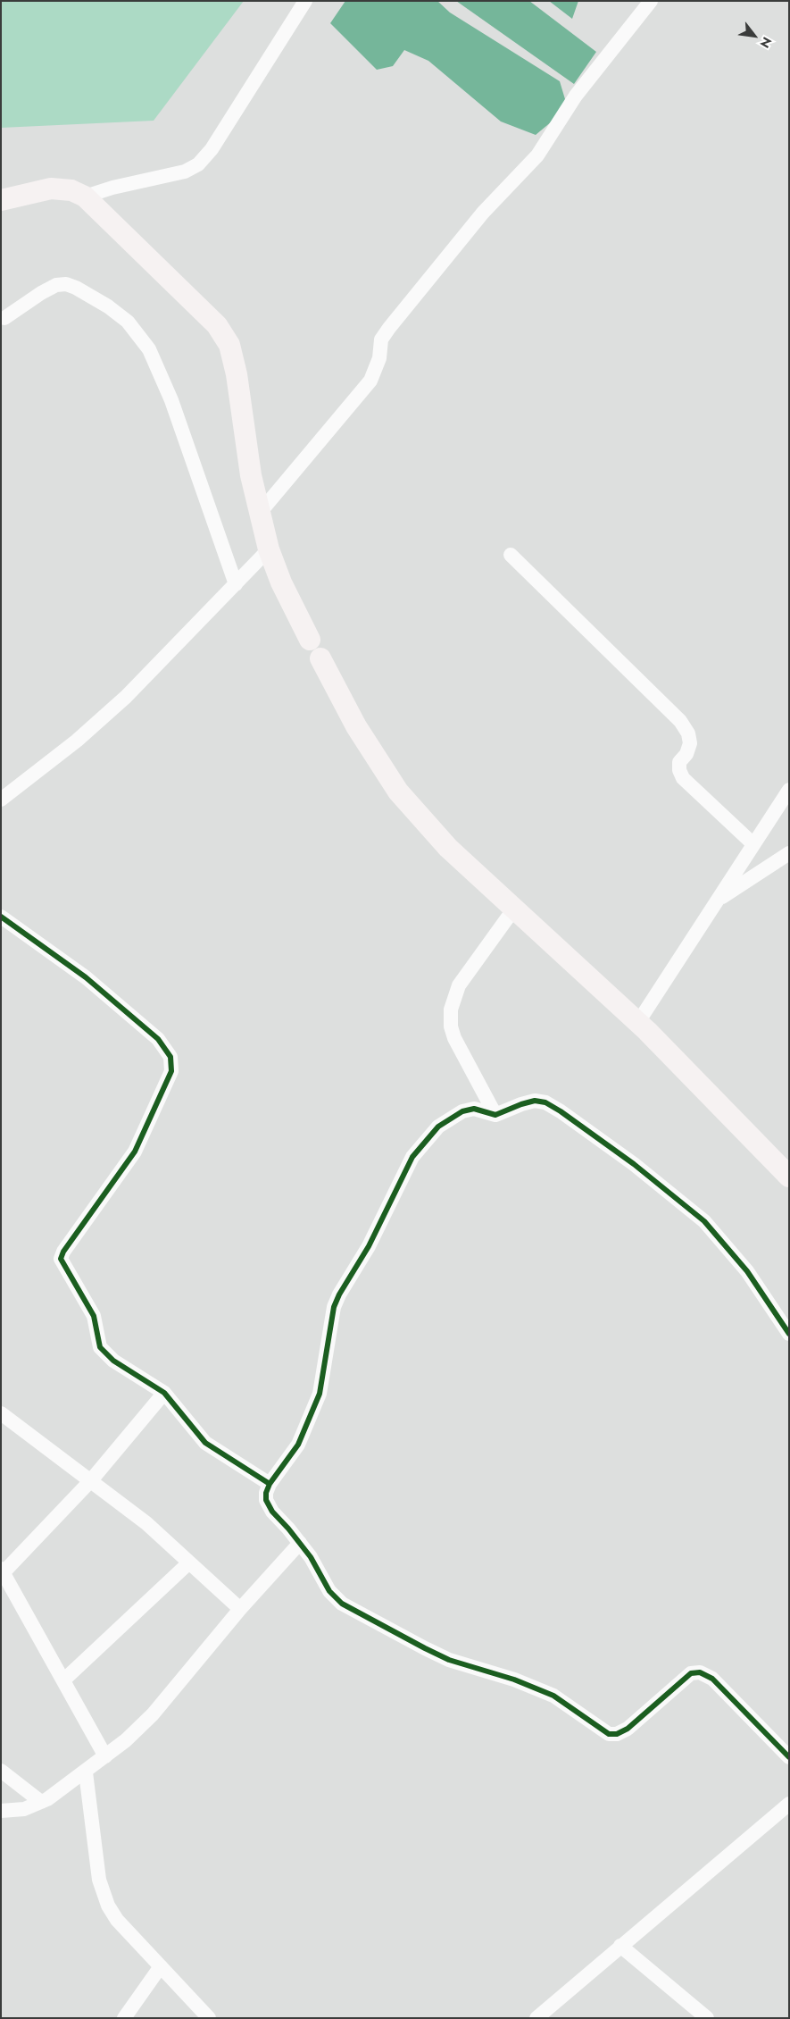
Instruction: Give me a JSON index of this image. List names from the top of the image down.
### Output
{
  "north": "bottom right"
}
